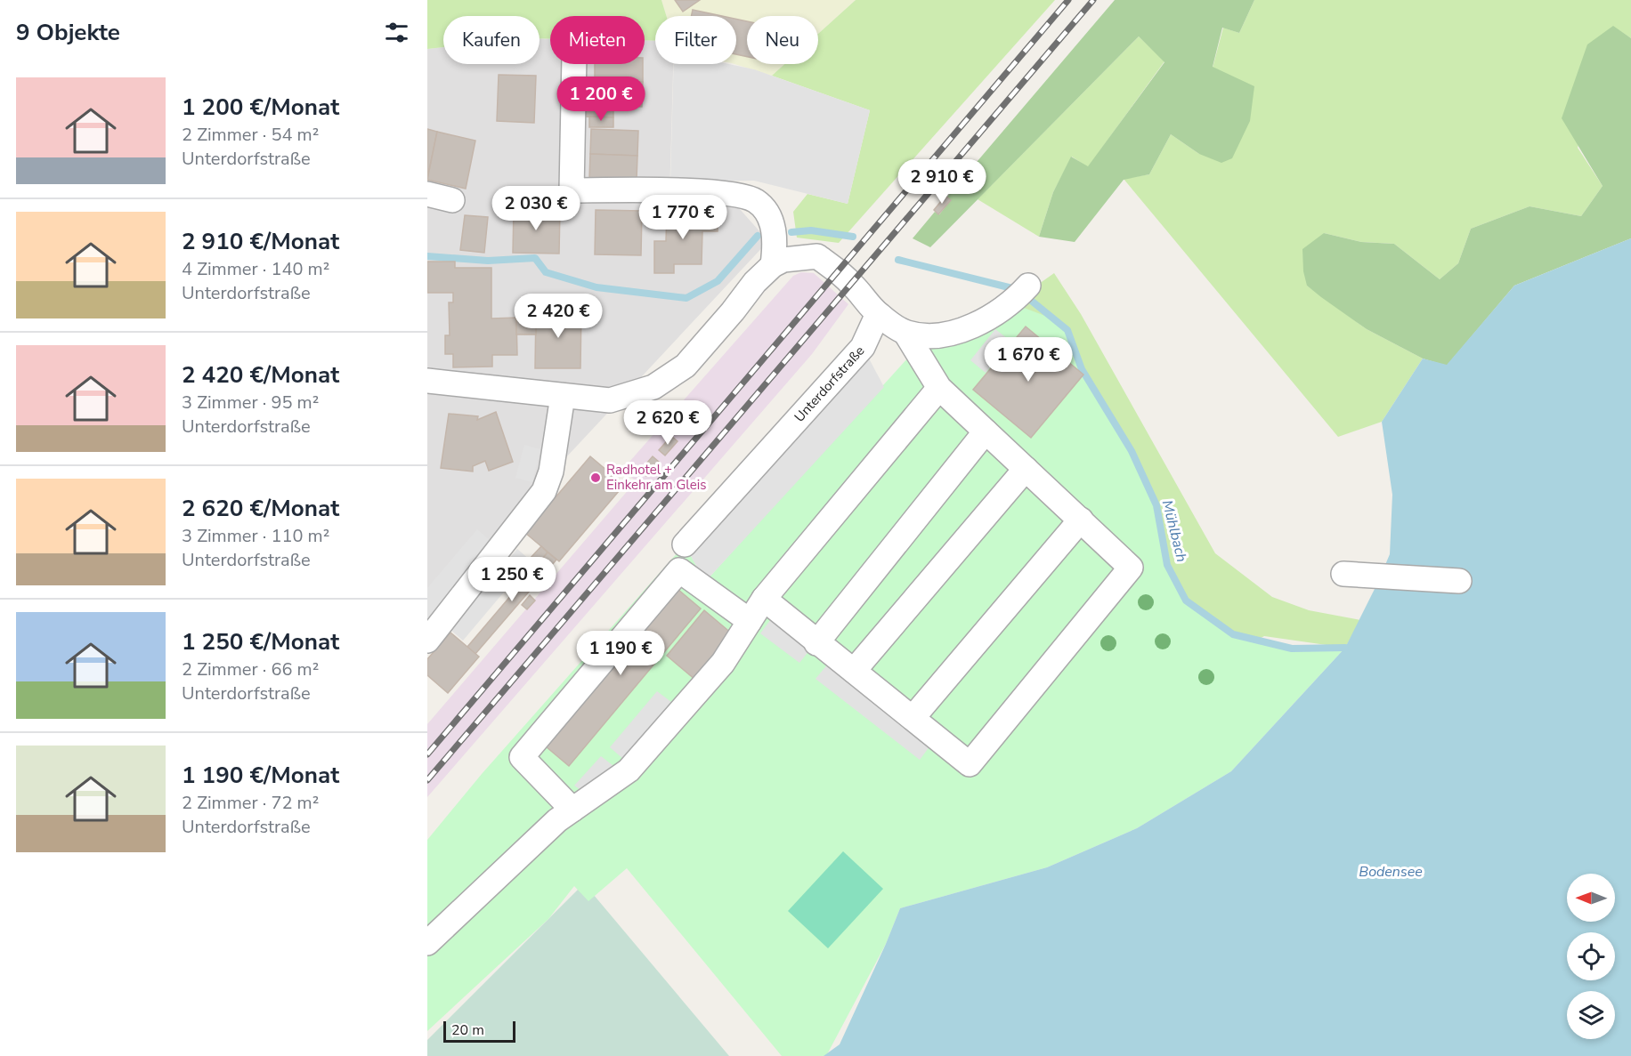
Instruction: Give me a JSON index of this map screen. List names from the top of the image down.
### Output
{
  "streets": {
    "street": ["Unterdorfstraße"]
  },
  "water": ["Mühlbach", "Bodensee"],
  "places": ["Radhotel + Einkehr am Gleis"],
  "scale_bar": "20 m",
  "north": "left",
  "page": {
    "heading": "9 Objekte",
    "chip": [
      "Kaufen",
      "Mieten",
      "Filter",
      "Neu"
    ],
    "list": [
      {
        "name": "1 200 €/Monat",
        "note": "2 Zimmer · 54 m² · Unterdorfstraße"
      },
      {
        "name": "2 910 €/Monat",
        "note": "4 Zimmer · 140 m² · Unterdorfstraße"
      },
      {
        "name": "2 420 €/Monat",
        "note": "3 Zimmer · 95 m² · Unterdorfstraße"
      },
      {
        "name": "2 620 €/Monat",
        "note": "3 Zimmer · 110 m² · Unterdorfstraße"
      },
      {
        "name": "1 250 €/Monat",
        "note": "2 Zimmer · 66 m² · Unterdorfstraße"
      },
      {
        "name": "1 190 €/Monat",
        "note": "2 Zimmer · 72 m² · Unterdorfstraße"
      }
    ],
    "price": [
      "1 200 €",
      "2 910 €",
      "2 030 €",
      "1 770 €",
      "2 420 €",
      "1 670 €",
      "2 620 €",
      "1 250 €",
      "1 190 €"
    ],
    "scale": "20 m"
  }
}
